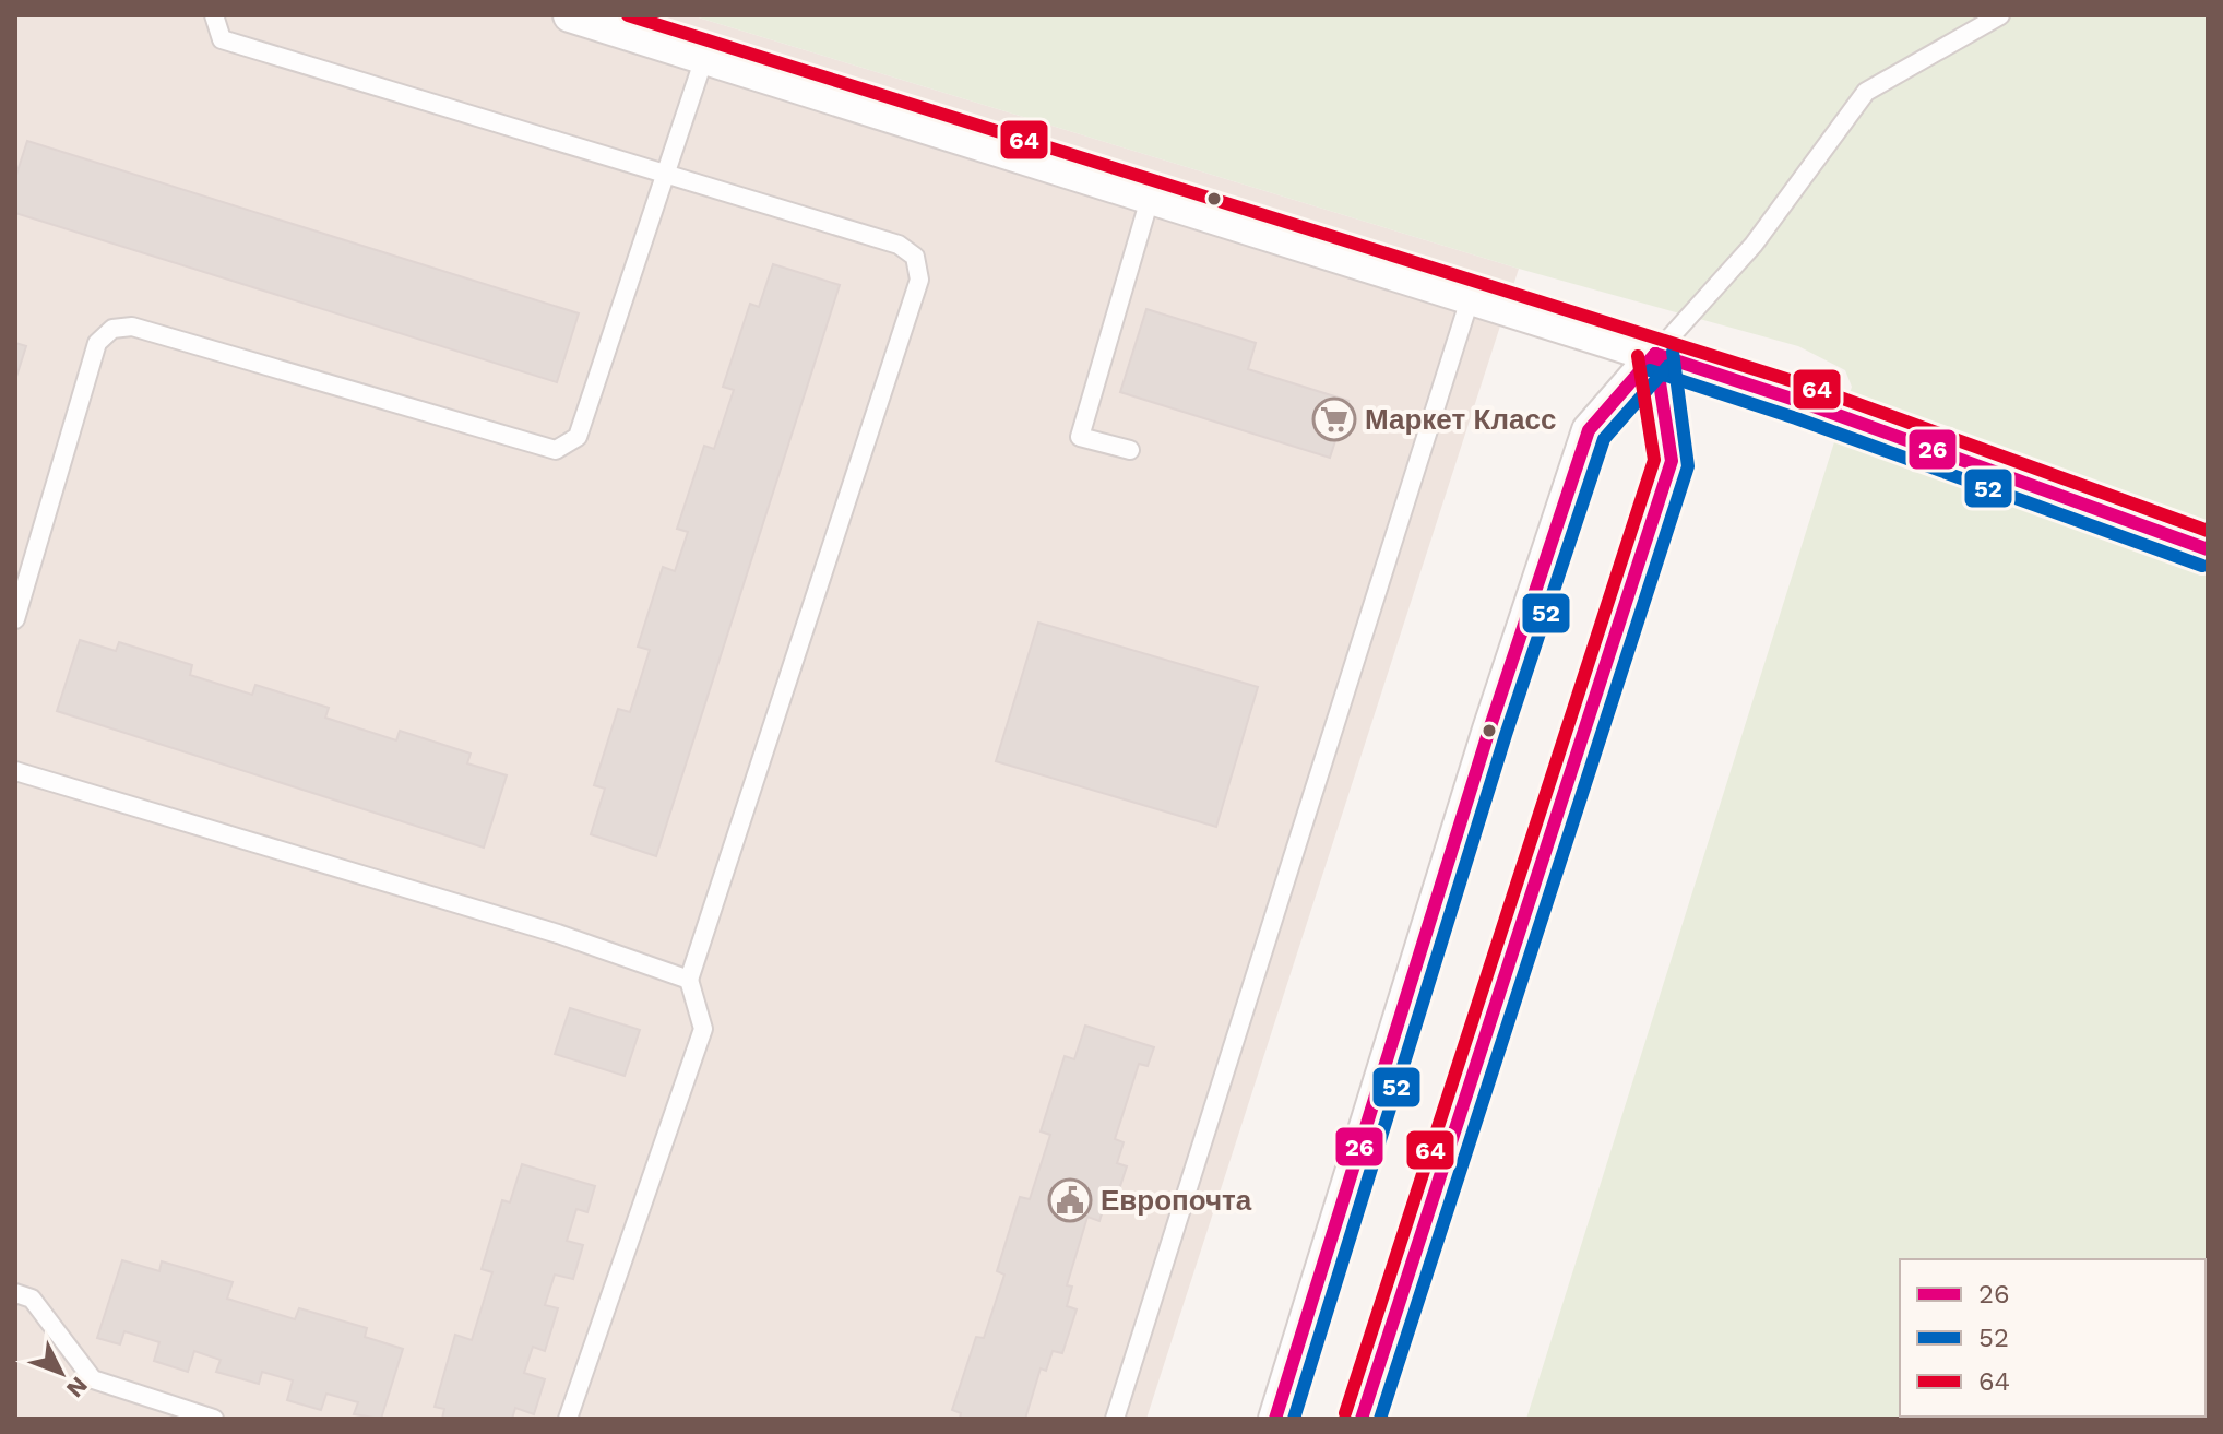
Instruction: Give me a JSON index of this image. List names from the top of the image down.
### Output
{
  "places": {
    "supermarket": ["Маркет Класс"],
    "public building": ["Европочта"]
  },
  "lines": ["transit line 64", "transit line 52", "transit line 26"],
  "legend": ["26", "52", "64"],
  "north": "bottom right"
}
